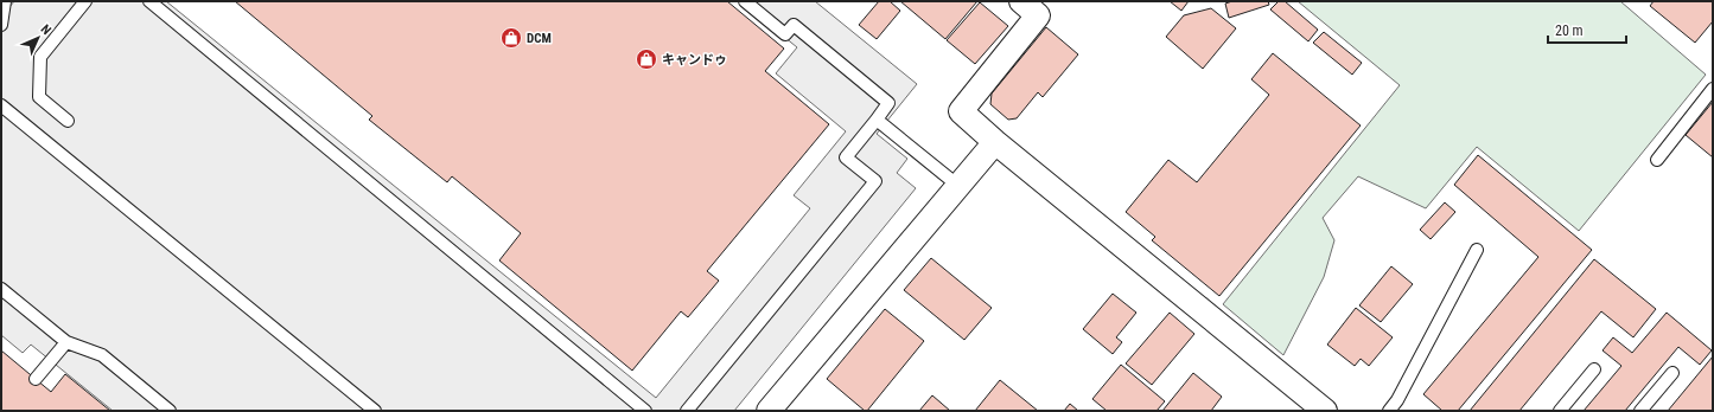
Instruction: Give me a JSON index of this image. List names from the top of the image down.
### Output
{
  "places": {
    "shop": ["DCM", "キャンドゥ"]
  },
  "scale_bar": "20 m",
  "north": "top right"
}
